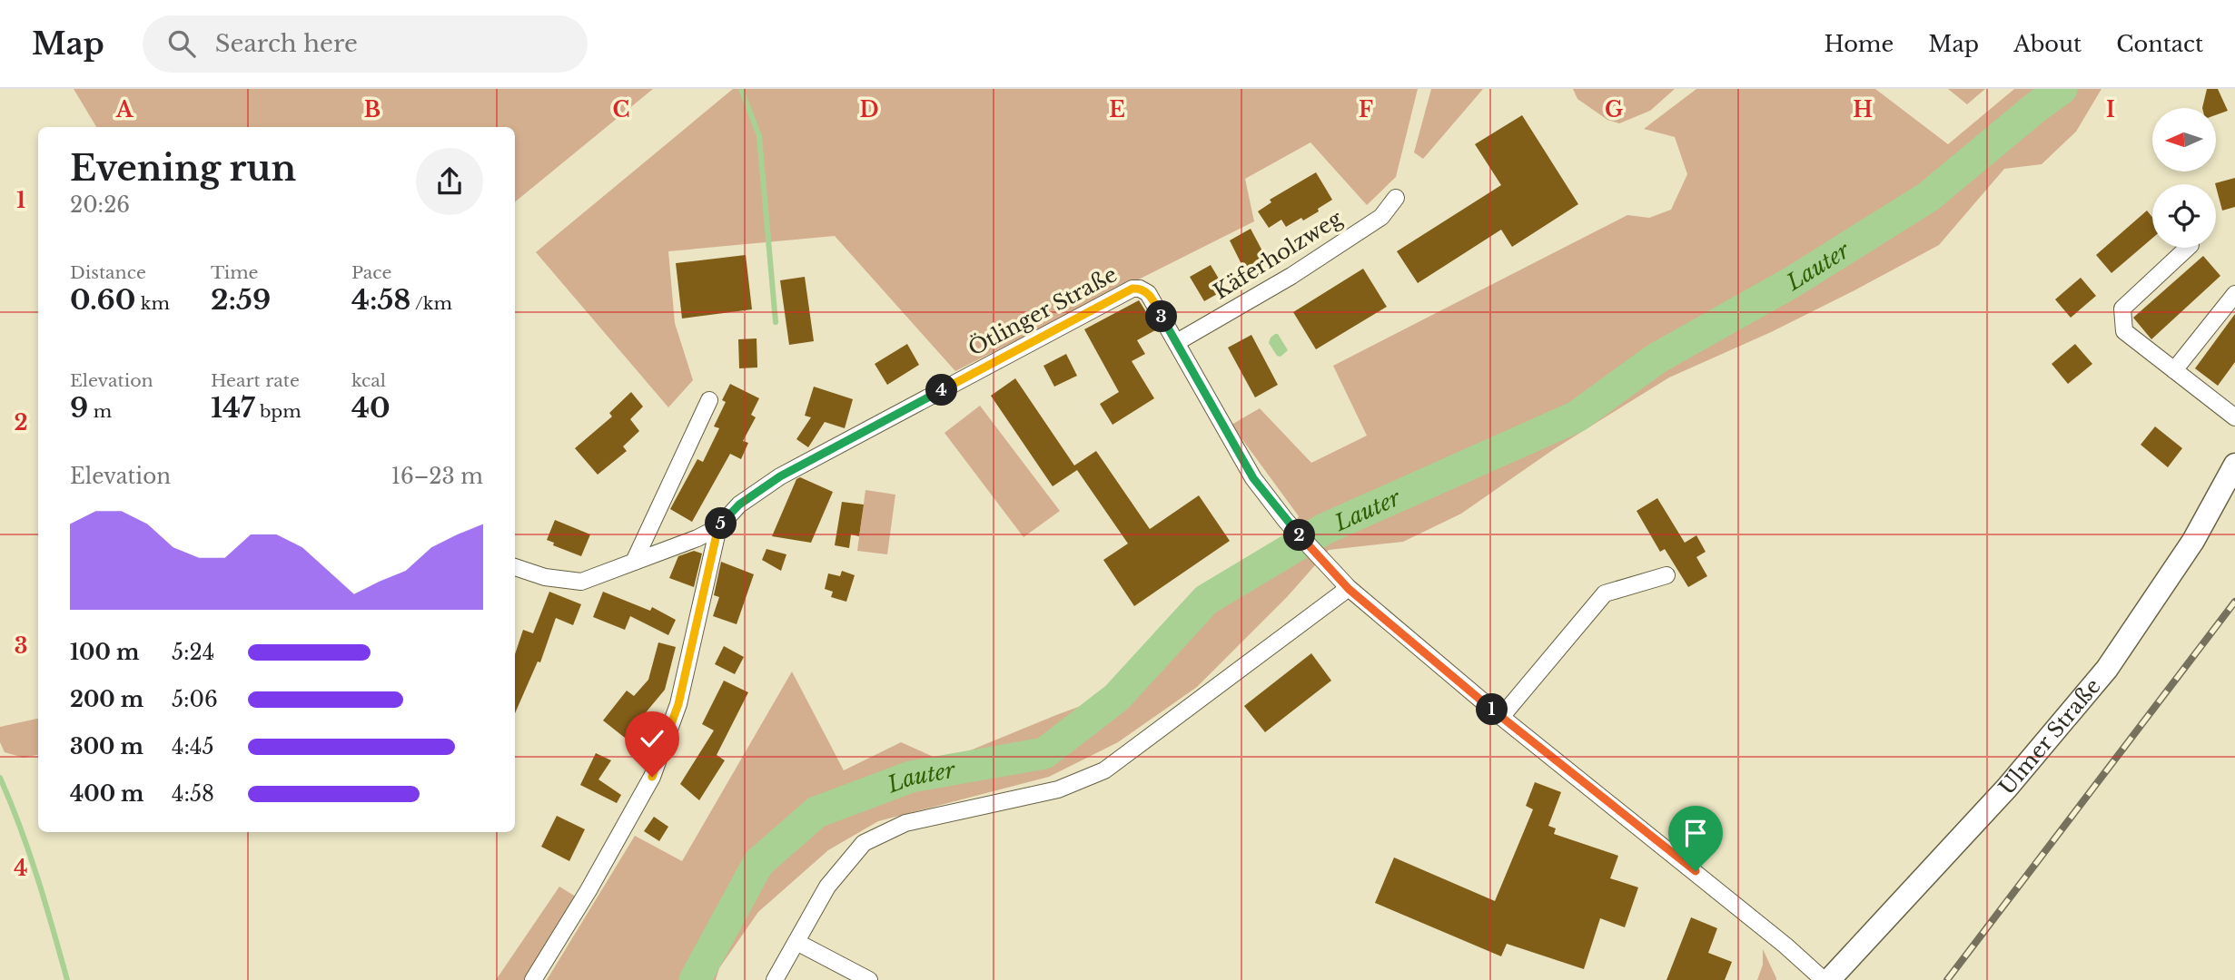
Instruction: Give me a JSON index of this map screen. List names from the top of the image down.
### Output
{
  "streets": {
    "main road": ["Ulmer Straße"],
    "street": ["Käferholzweg", "Ötlinger Straße"]
  },
  "crossings": [
    ["Käferholzweg", "Ötlinger Straße"]
  ],
  "water": ["Lauter"],
  "north": "left",
  "page": {
    "header": "Map",
    "search": "Search here",
    "nav": [
      "Home",
      "Map",
      "About",
      "Contact"
    ],
    "heading": ["Evening run", "20:26"],
    "stats": [
      ["Distance", "0.60 km"],
      ["Time", "2:59"],
      ["Pace", "4:58 /km"],
      ["Elevation", "9 m"],
      ["Heart rate", "147 bpm"],
      ["kcal", "40"]
    ],
    "pins": [
      "3",
      "4",
      "5",
      "2",
      "1"
    ],
    "chart": ["Elevation", "16–23 m"],
    "list": [
      {
        "name": "100 m",
        "note": "5:24"
      },
      {
        "name": "200 m",
        "note": "5:06"
      },
      {
        "name": "300 m",
        "note": "4:45"
      },
      {
        "name": "400 m",
        "note": "4:58"
      }
    ]
  },
  "grid": {
    "columns": [
      "A",
      "B",
      "C",
      "D",
      "E",
      "F",
      "G",
      "H",
      "I"
    ],
    "rows": [
      "1",
      "2",
      "3",
      "4"
    ]
  }
}
